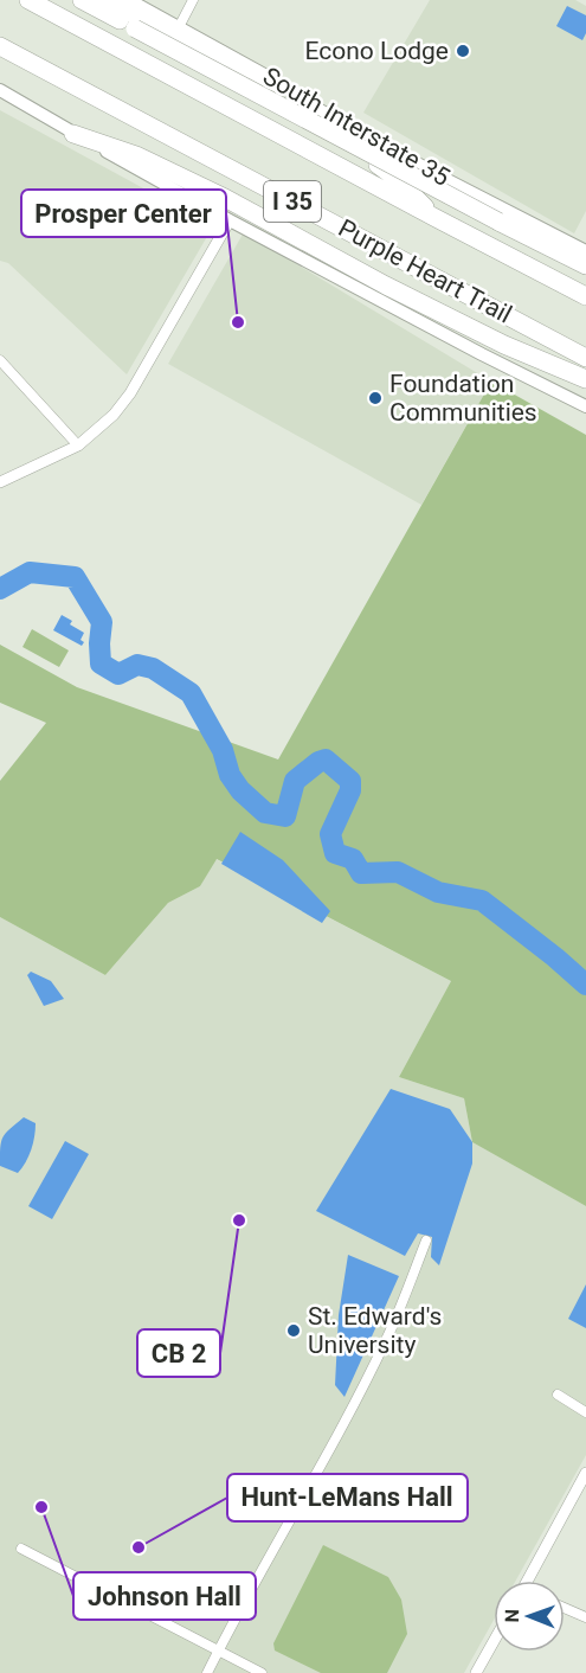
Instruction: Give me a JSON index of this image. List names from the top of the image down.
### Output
{
  "streets": {
    "highway": ["I 35", "Purple Heart Trail"],
    "main road": ["South Interstate 35"]
  },
  "places": [
    "Econo Lodge",
    "Prosper Center",
    "Foundation Communities",
    "CB 2",
    "St. Edward's University",
    "Johnson Hall",
    "Hunt-LeMans Hall"
  ],
  "north": "left"
}
